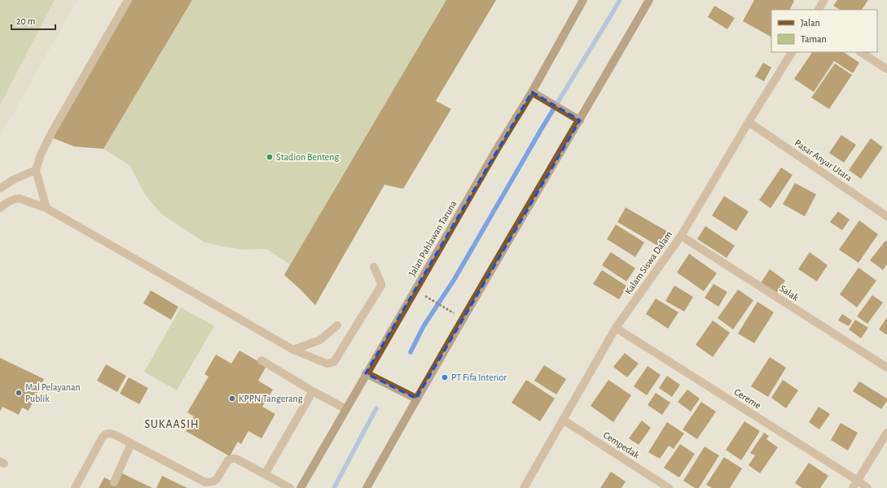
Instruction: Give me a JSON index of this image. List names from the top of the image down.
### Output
{
  "streets": {
    "main road": ["Jalan Pahlawan Taruna"],
    "street": [
      "Pasar Anyar Utara",
      "Kalam Siswa Dalam",
      "Salak",
      "Cereme",
      "Cempedak"
    ]
  },
  "crossings": [
    ["Pasar Anyar Utara", "Kalam Siswa Dalam"],
    ["Kalam Siswa Dalam", "Salak"],
    ["Kalam Siswa Dalam", "Cereme"],
    ["Kalam Siswa Dalam", "Cempedak"]
  ],
  "districts": ["SUKAASIH"],
  "places": [
    "Stadion Benteng",
    "PT Fifa Interior",
    "Mal Pelayanan Publik",
    "KPPN Tangerang"
  ],
  "legend": ["Jalan", "Taman"],
  "scale_bar": "20 m"
}
